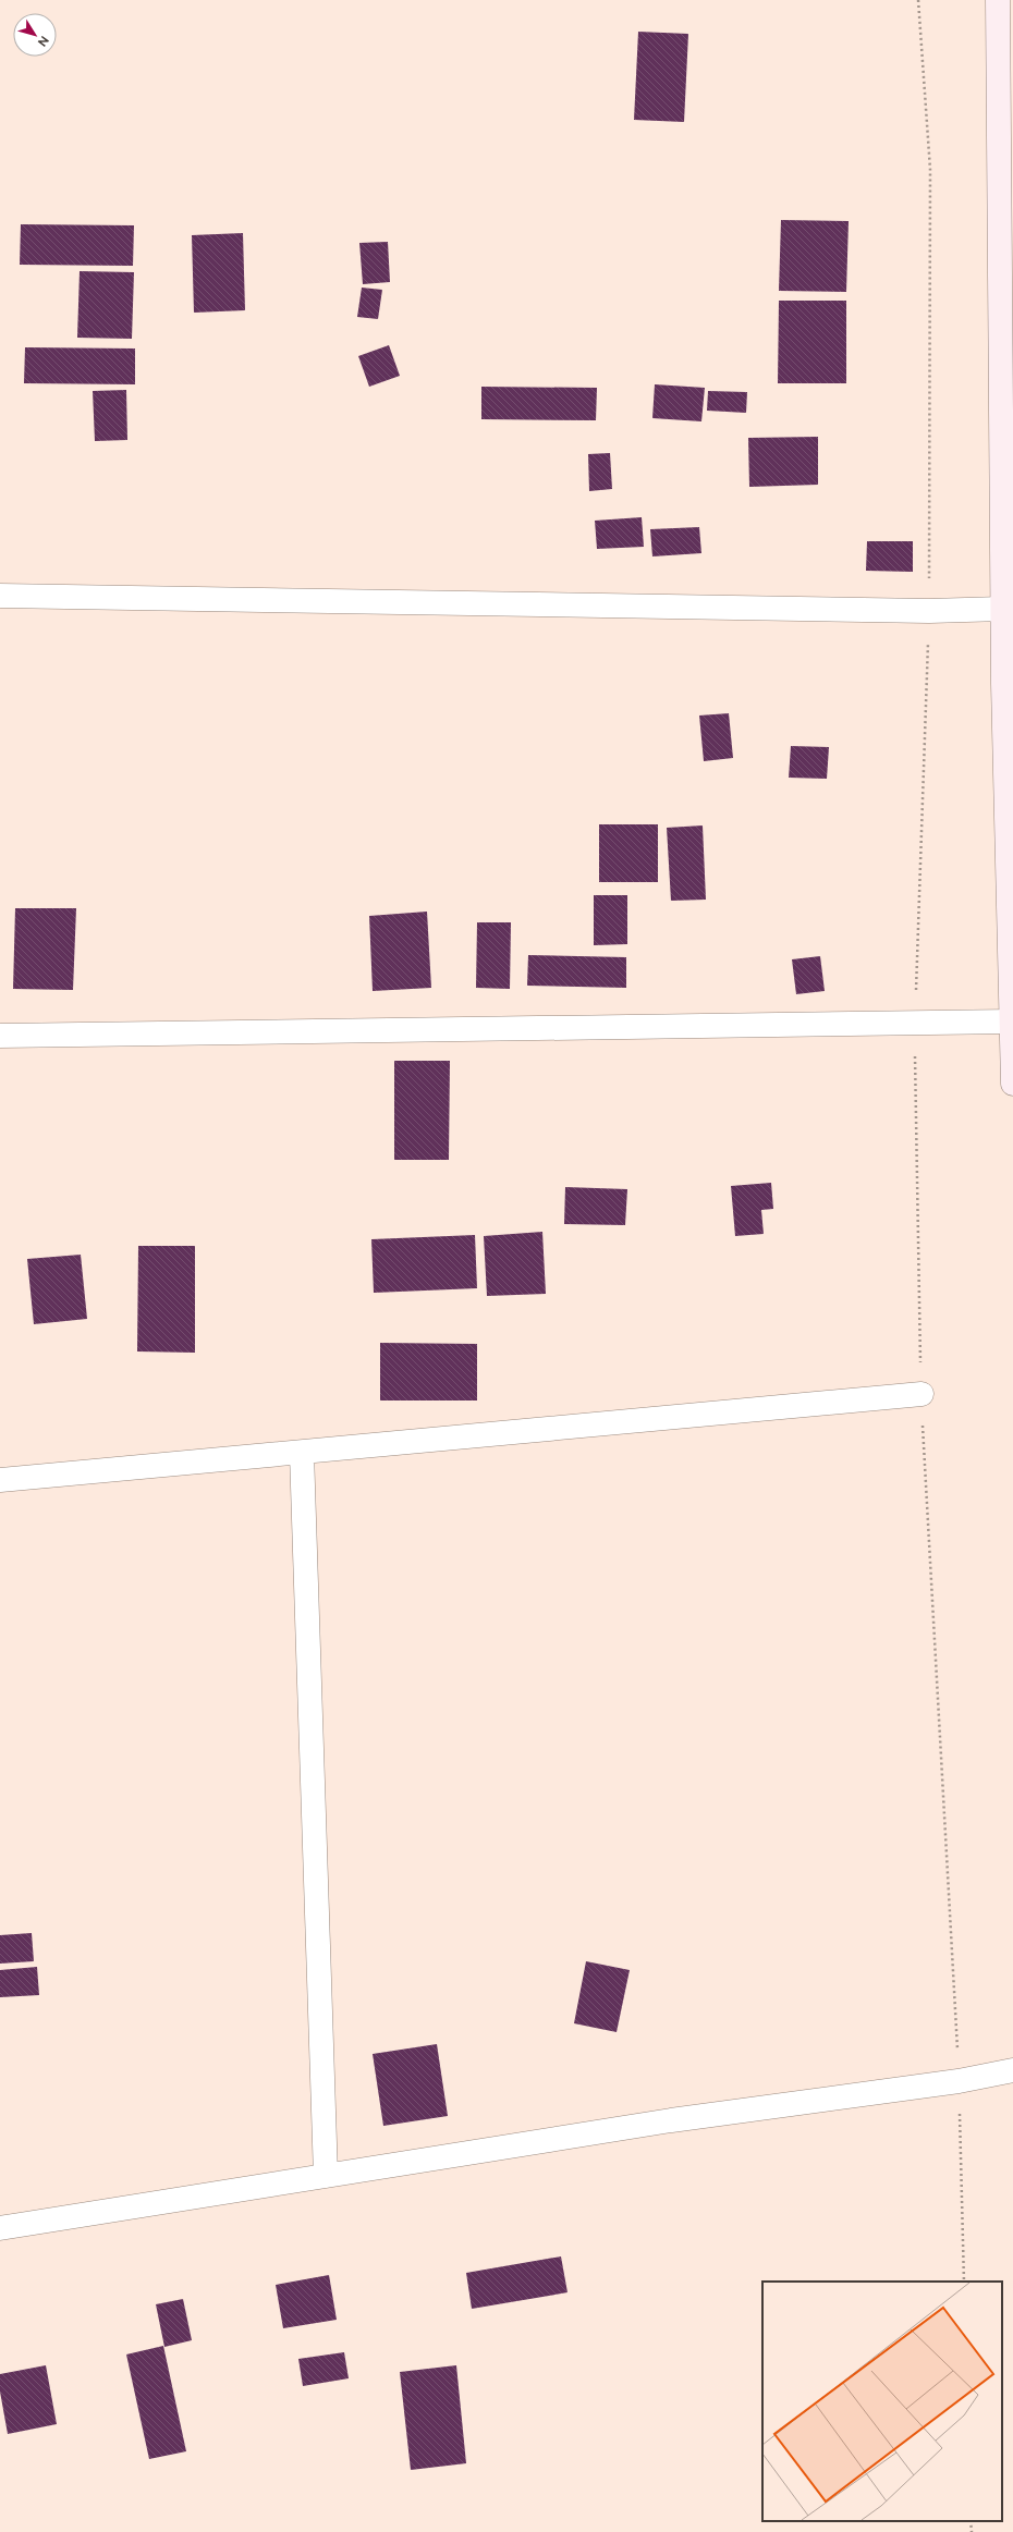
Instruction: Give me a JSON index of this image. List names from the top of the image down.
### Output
{
  "north": "bottom right"
}
